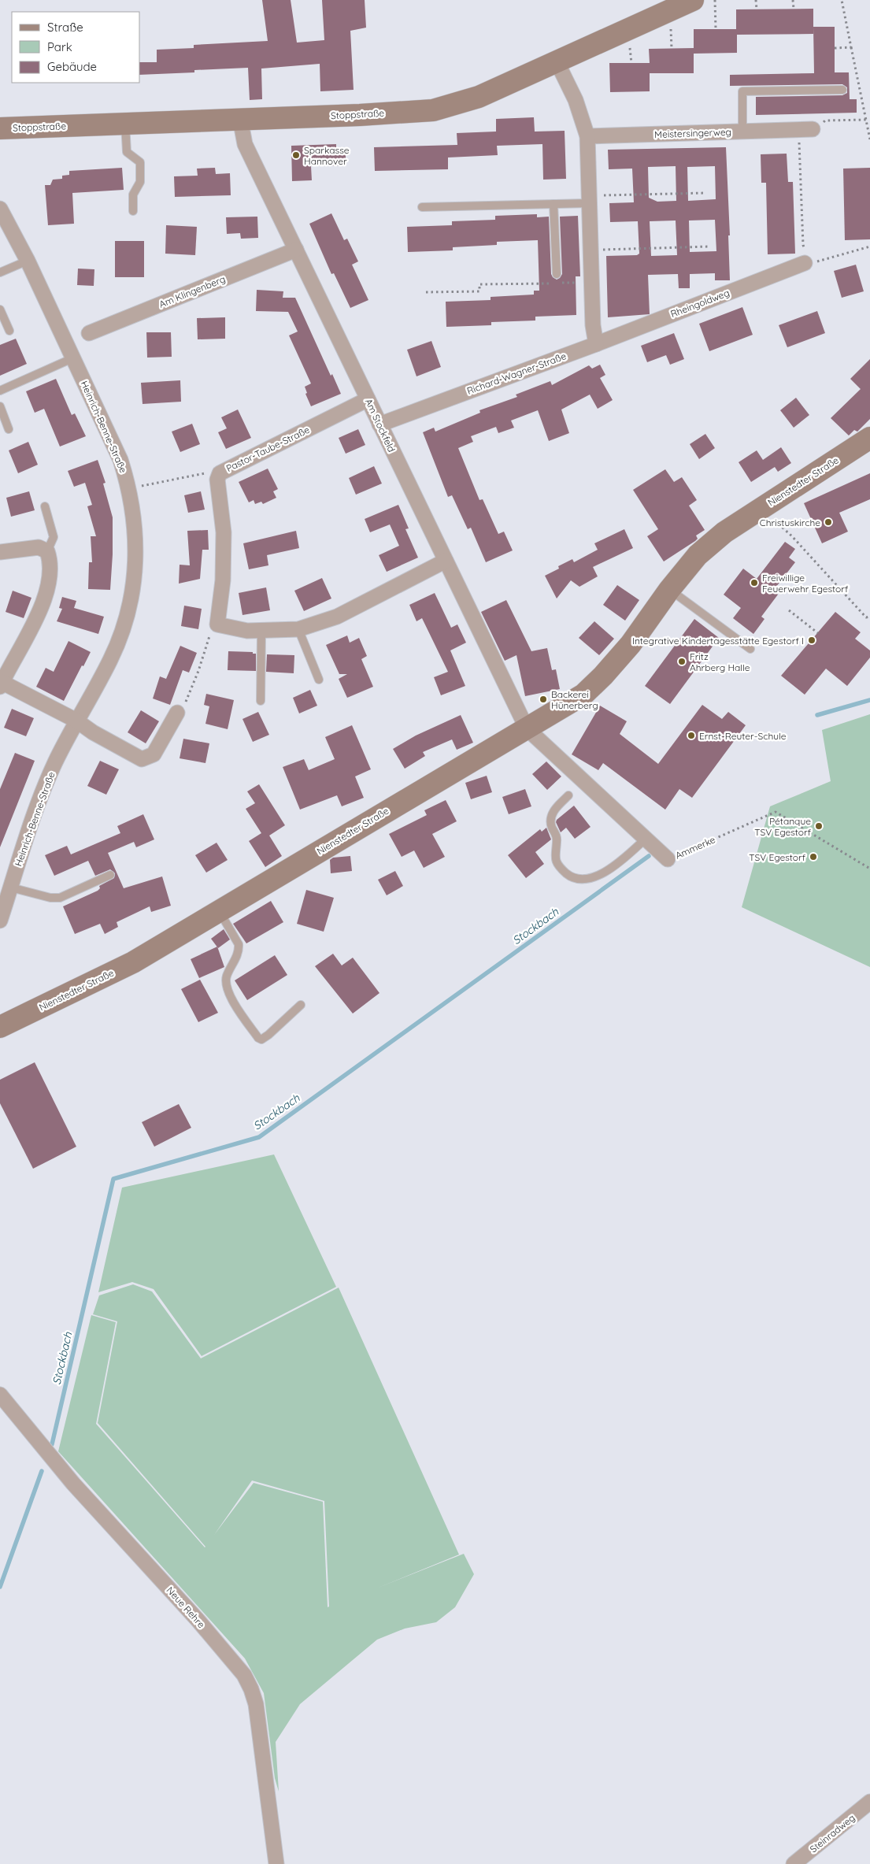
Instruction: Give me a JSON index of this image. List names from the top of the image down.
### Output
{
  "streets": {
    "main road": ["Stoppstraße", "Nienstedter Straße"],
    "street": [
      "Meistersingerweg",
      "Am Klingenberg",
      "Rheingoldweg",
      "Richard-Wagner-Straße",
      "Am Stockfeld",
      "Heinrich-Benne-Straße",
      "Pastor-Taube-Straße",
      "Ammerke",
      "Neue Rehre",
      "Steinradweg"
    ]
  },
  "crossings": [
    ["Stoppstraße", "Am Stockfeld"],
    ["Am Klingenberg", "Am Stockfeld"],
    ["Rheingoldweg", "Richard-Wagner-Straße"],
    ["Richard-Wagner-Straße", "Am Stockfeld"],
    ["Am Stockfeld", "Pastor-Taube-Straße"],
    ["Am Stockfeld", "Nienstedter Straße"],
    ["Am Stockfeld", "Ammerke"],
    ["Nienstedter Straße", "Ammerke"]
  ],
  "water": ["Stockbach"],
  "places": [
    "Sparkasse Hannover",
    "Christuskirche",
    "Freiwillige Feuerwehr Egestorf",
    "Integrative Kindertagesstätte Egestorf I",
    "Fritz Ahrberg Halle",
    "Backerei Hünerberg",
    "Ernst-Reuter-Schule",
    "Pétanque TSV Egestorf",
    "TSV Egestorf"
  ],
  "legend": ["Straße", "Park", "Gebäude"]
}
